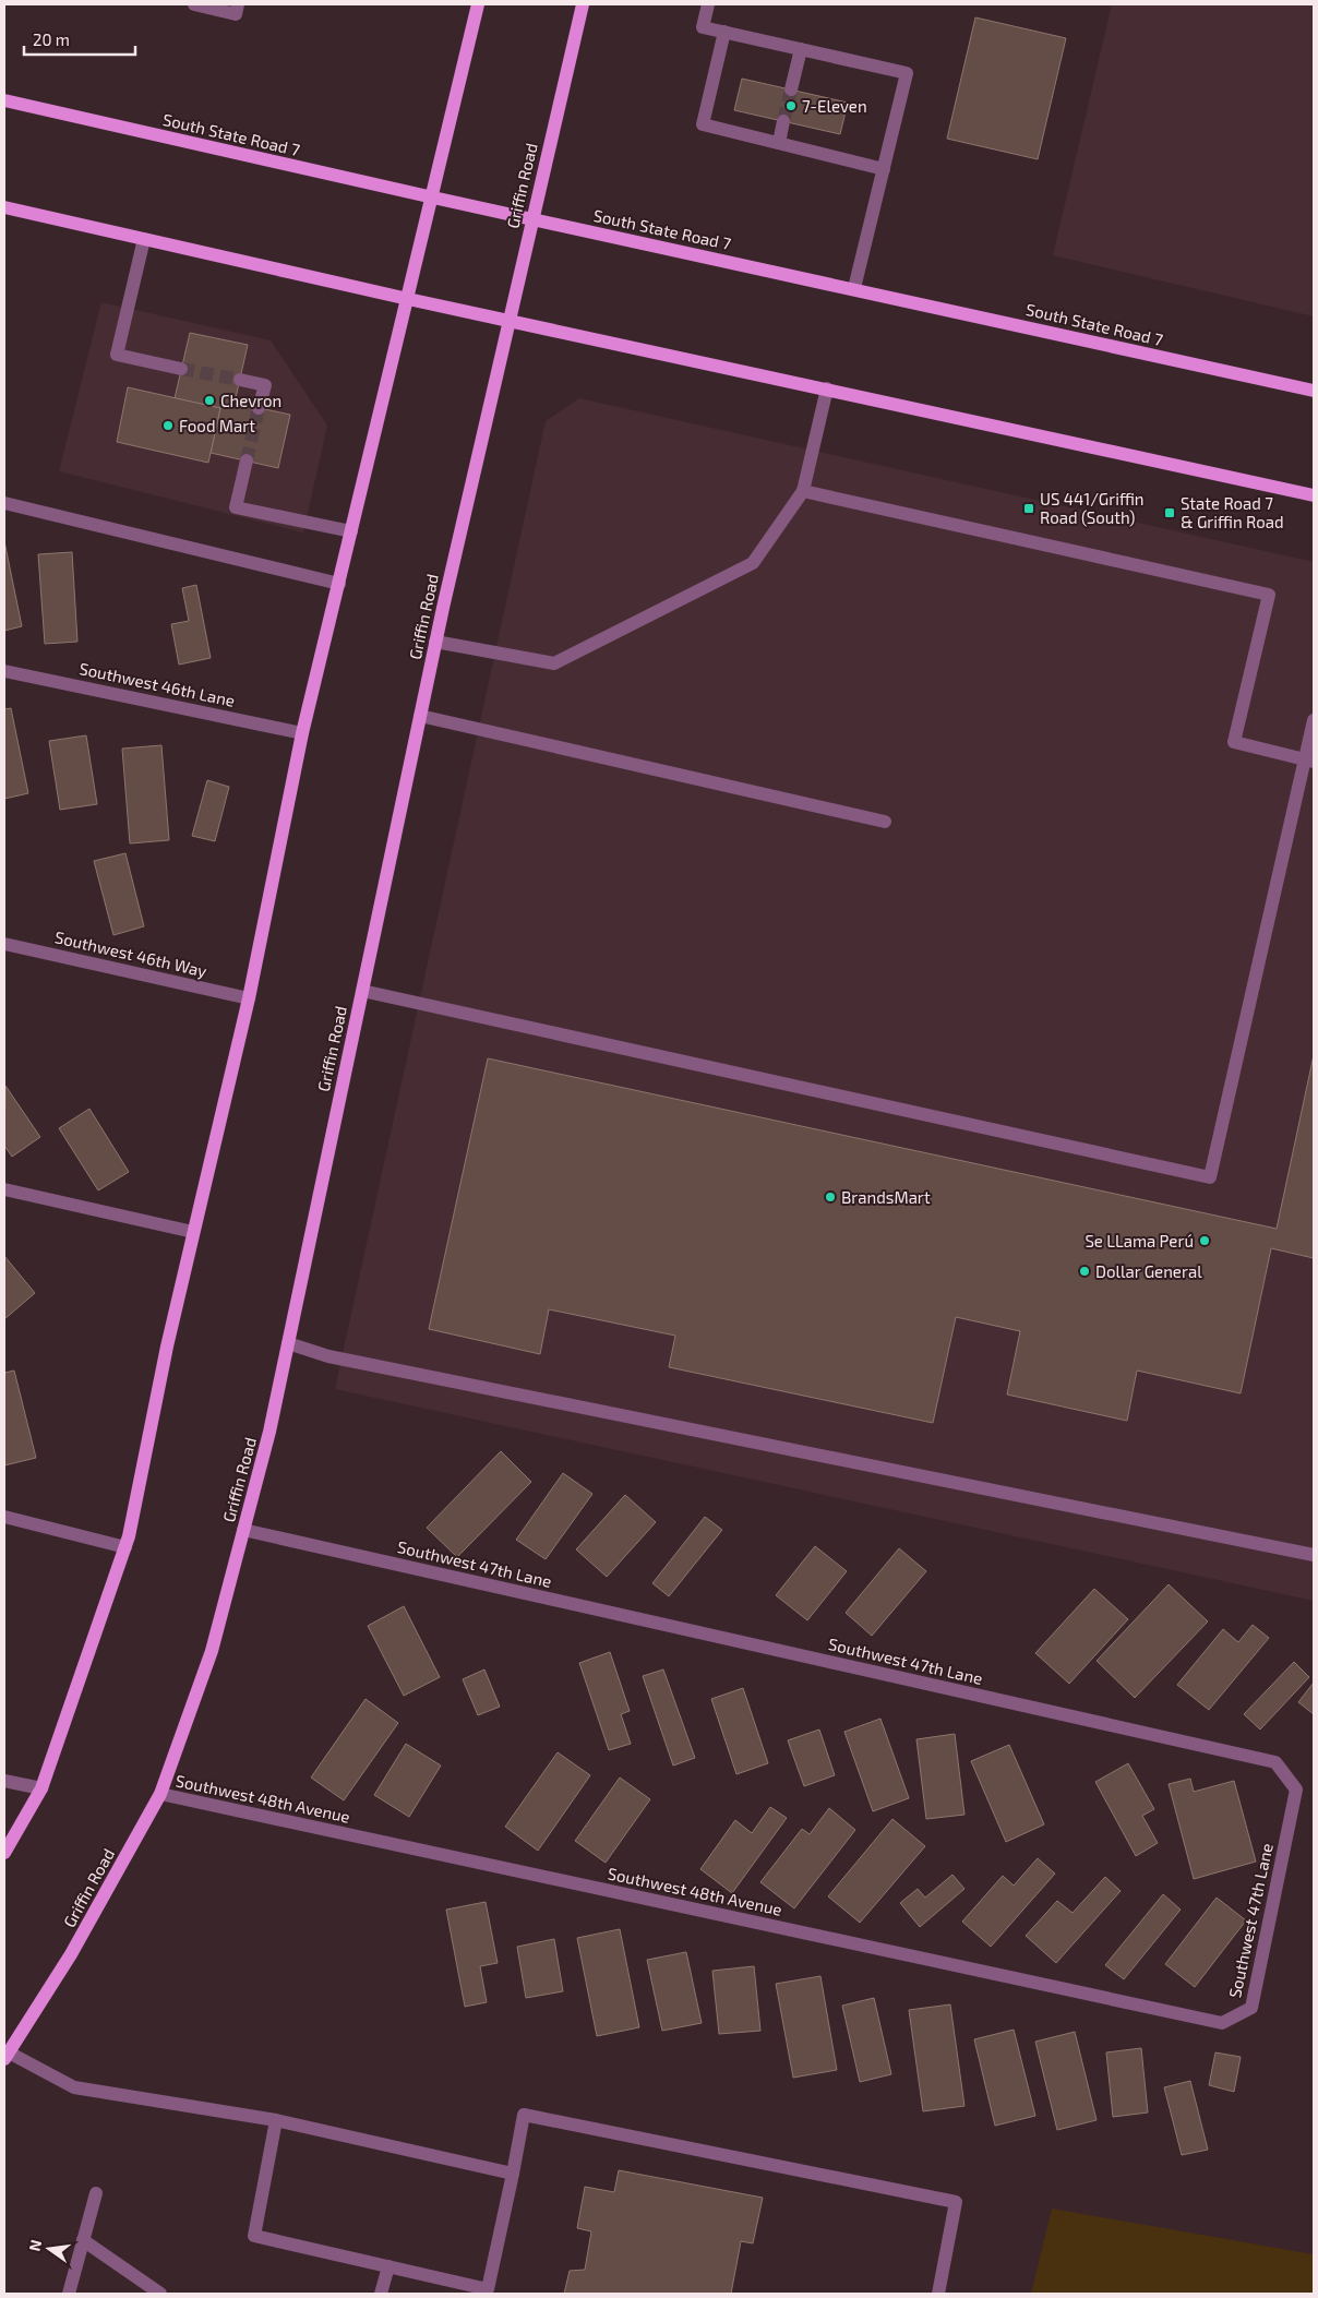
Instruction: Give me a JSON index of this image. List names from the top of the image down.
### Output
{
  "streets": {
    "main road": ["South State Road 7", "Griffin Road"],
    "street": [
      "Southwest 46th Lane",
      "Southwest 46th Way",
      "Southwest 47th Lane",
      "Southwest 48th Avenue"
    ]
  },
  "crossings": [
    ["South State Road 7", "Griffin Road"],
    ["Griffin Road", "Southwest 47th Lane"],
    ["Griffin Road", "Southwest 48th Avenue"],
    ["Southwest 47th Lane", "Southwest 48th Avenue"]
  ],
  "places": {
    "other": [
      "7-Eleven",
      "Chevron",
      "Food Mart",
      "BrandsMart",
      "Se LLama Perú",
      "Dollar General"
    ],
    "transit": ["US 441/Griffin Road (South)", "State Road 7 & Griffin Road"]
  },
  "scale_bar": "20 m",
  "north": "left"
}
